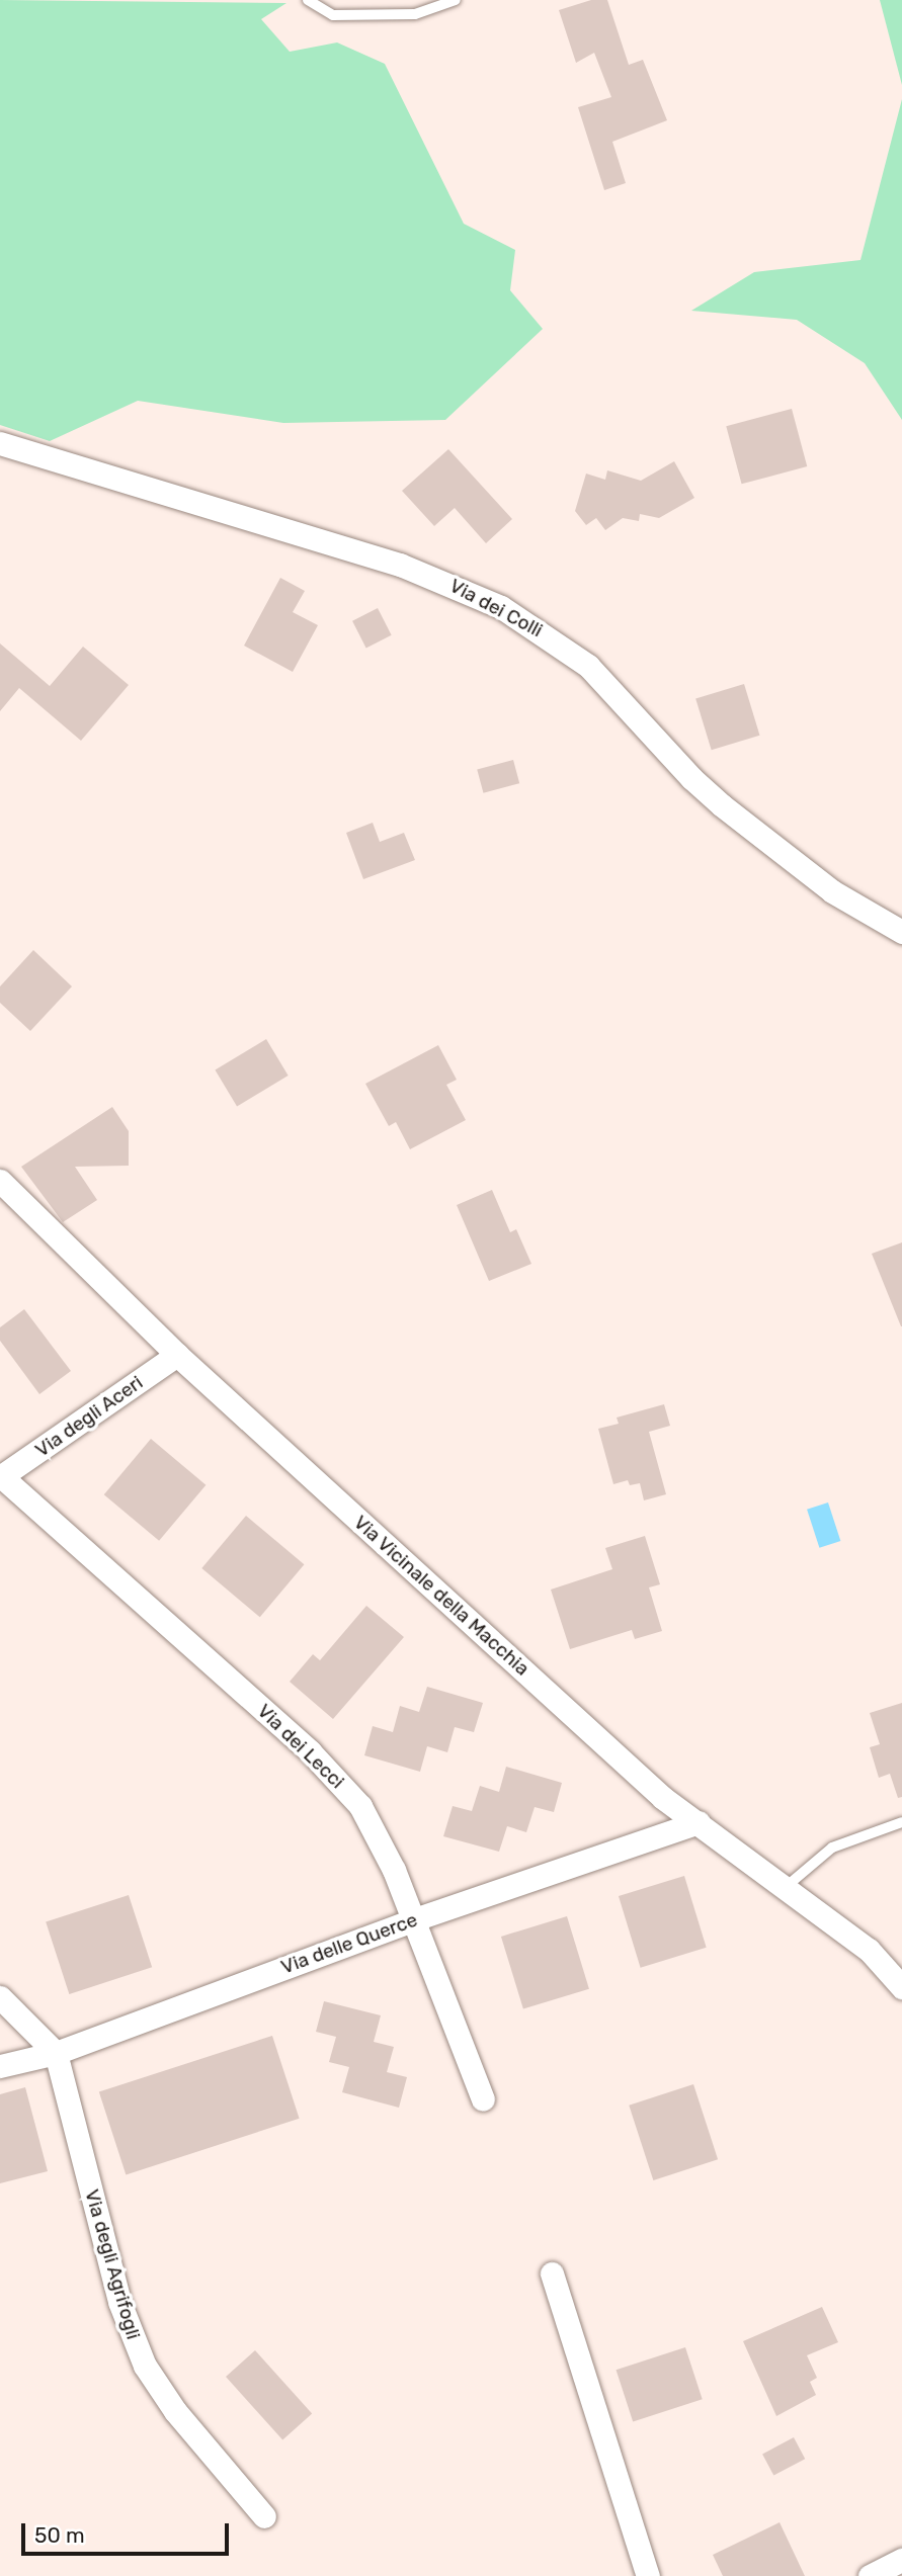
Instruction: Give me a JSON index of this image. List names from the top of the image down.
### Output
{
  "streets": {
    "street": [
      "Via dei Colli",
      "Via degli Aceri",
      "Via Vicinale della Macchia",
      "Via dei Lecci",
      "Via delle Querce",
      "Via degli Agrifogli"
    ]
  },
  "crossings": [
    ["Via degli Aceri", "Via Vicinale della Macchia"],
    ["Via degli Aceri", "Via dei Lecci"],
    ["Via Vicinale della Macchia", "Via delle Querce"],
    ["Via dei Lecci", "Via delle Querce"],
    ["Via delle Querce", "Via degli Agrifogli"]
  ],
  "scale_bar": "50 m"
}
